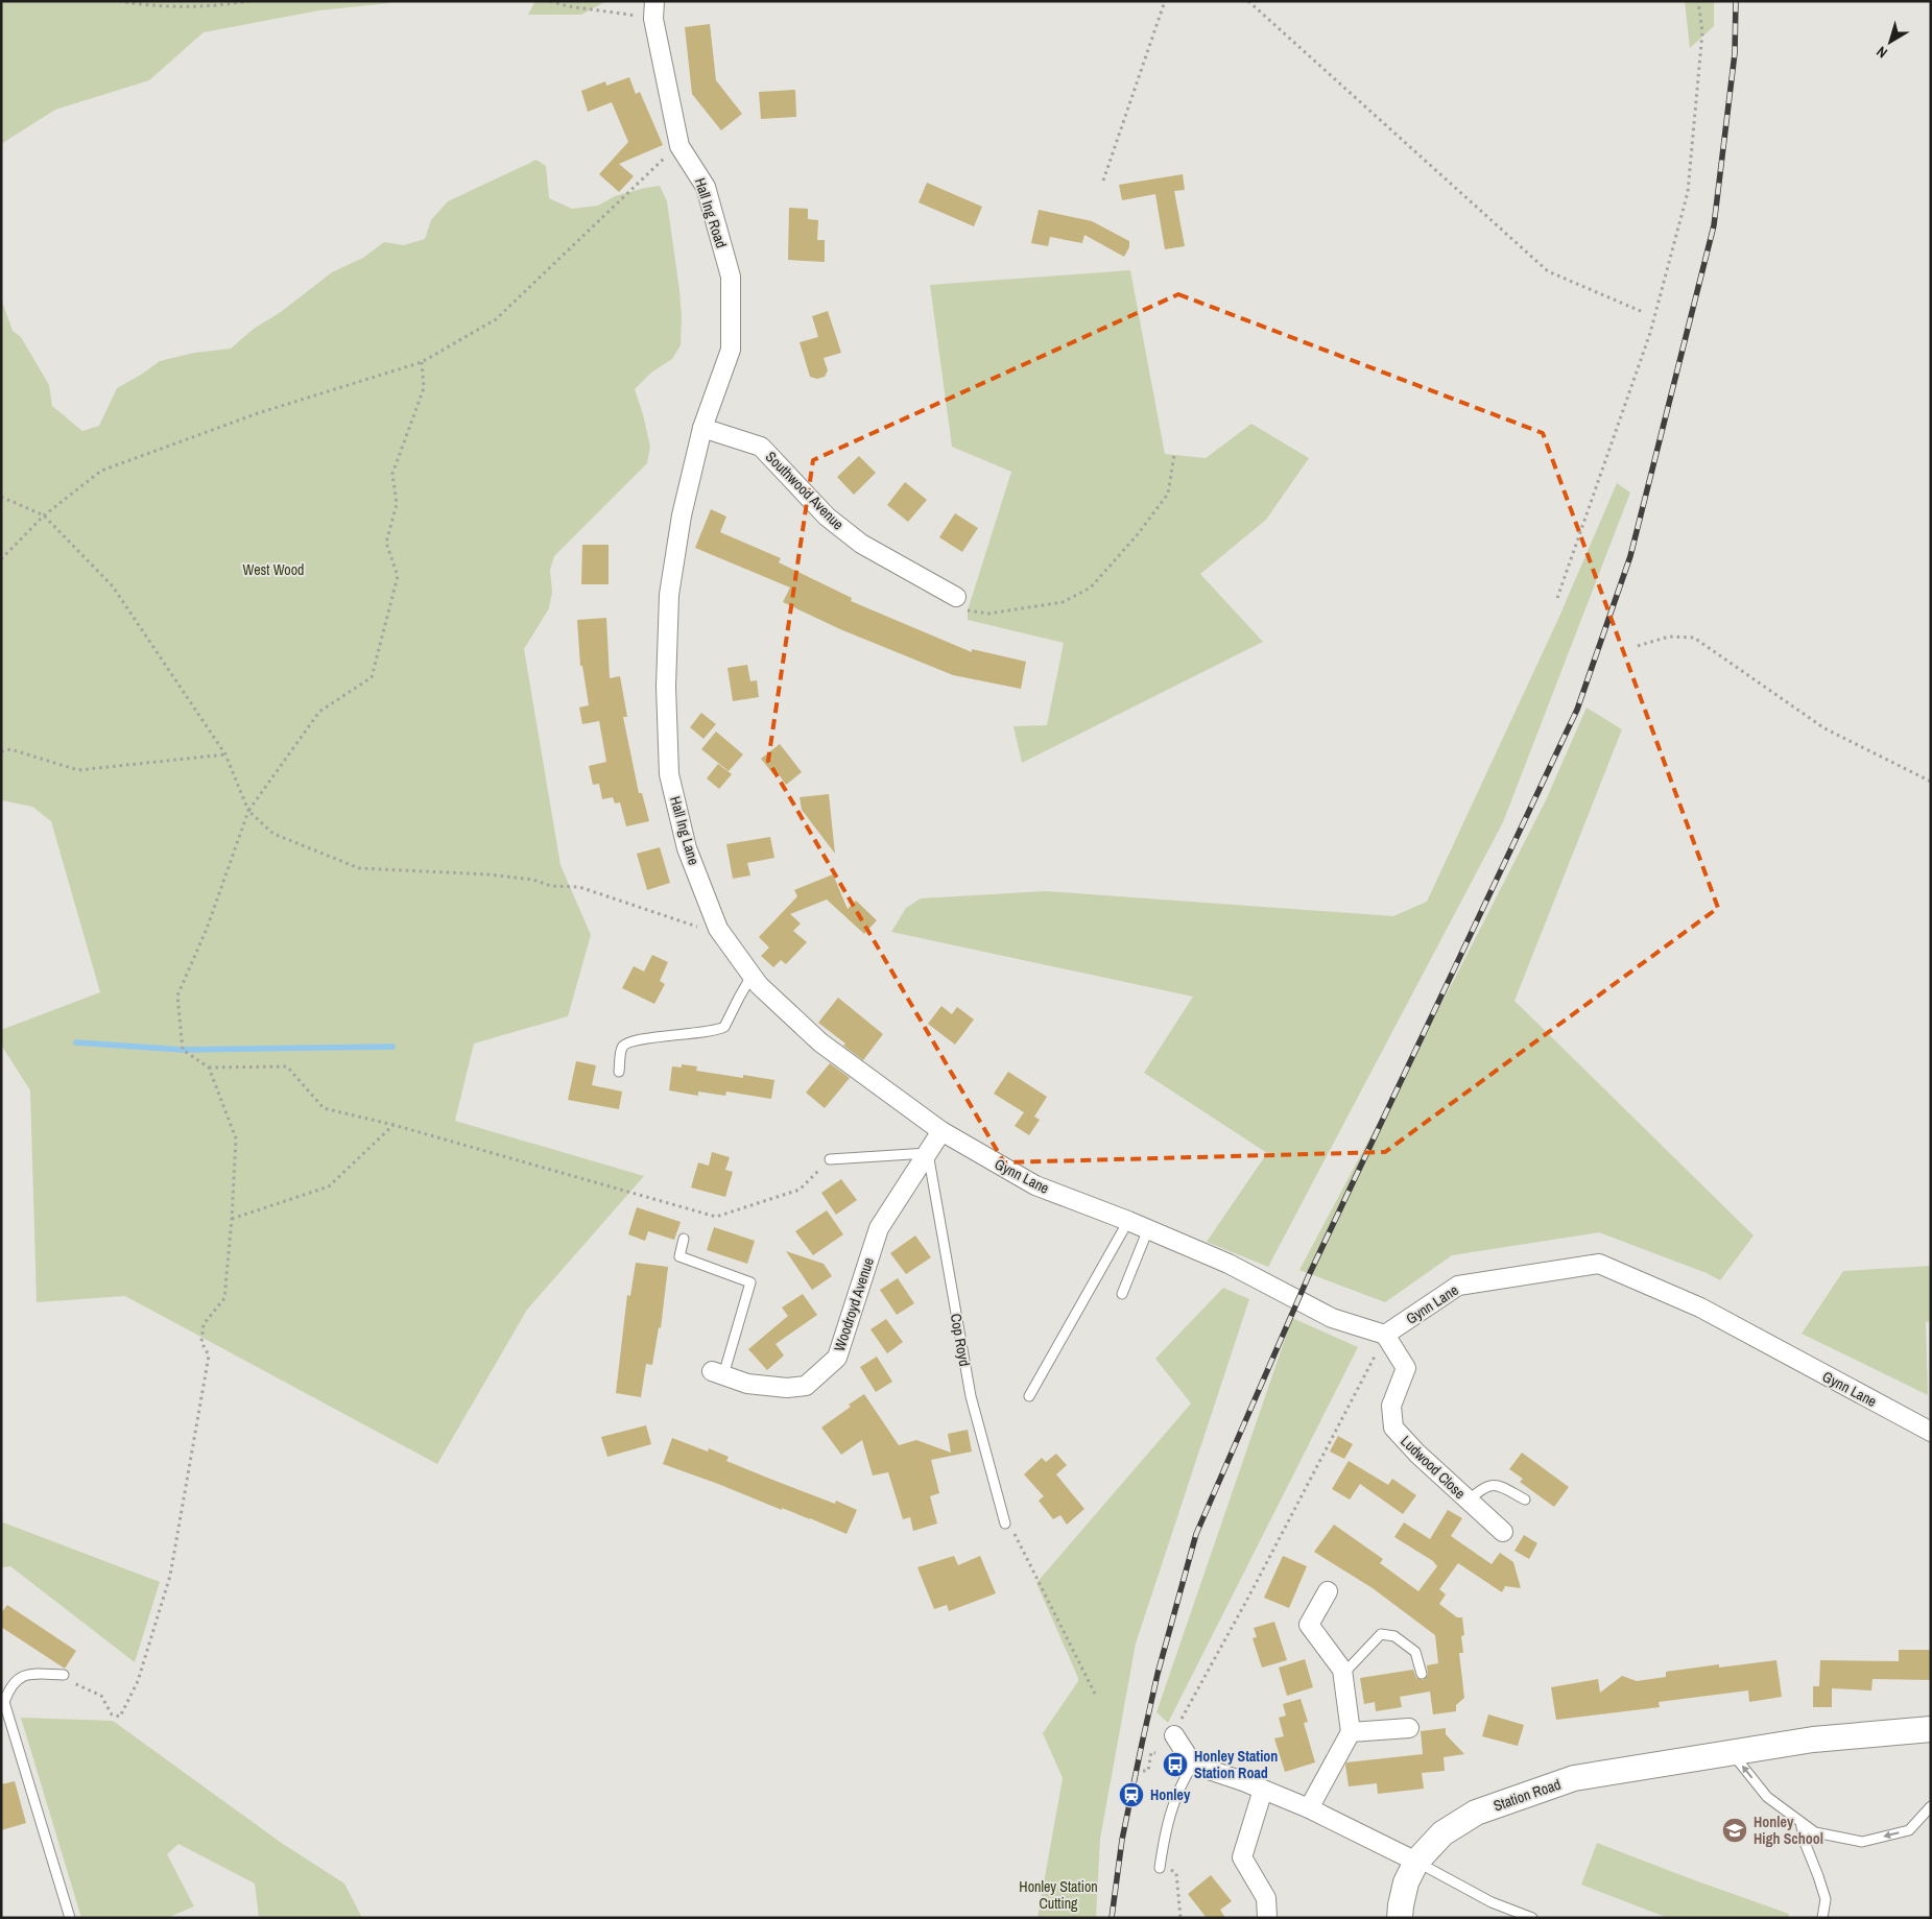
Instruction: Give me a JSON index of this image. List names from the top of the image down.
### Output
{
  "streets": {
    "street": [
      "Hall Ing Road",
      "Southwood Avenue",
      "Hall Ing Lane",
      "Gynn Lane",
      "Woodroyd Avenue",
      "Ludwood Close",
      "Station Road"
    ],
    "lane": ["Cop Royd"]
  },
  "crossings": [
    ["Hall Ing Road", "Southwood Avenue"],
    ["Hall Ing Road", "Hall Ing Lane"],
    ["Southwood Avenue", "Hall Ing Lane"],
    ["Hall Ing Lane", "Gynn Lane"],
    ["Hall Ing Lane", "Woodroyd Avenue"],
    ["Gynn Lane", "Woodroyd Avenue"],
    ["Gynn Lane", "Ludwood Close"],
    ["Woodroyd Avenue", "Cop Royd"]
  ],
  "parks": ["West Wood", "Honley Station Cutting"],
  "places": {
    "bus stop": ["Honley Station Station Road"],
    "station": ["Honley"],
    "school or university": ["Honley High School"]
  },
  "north": "bottom left"
}
